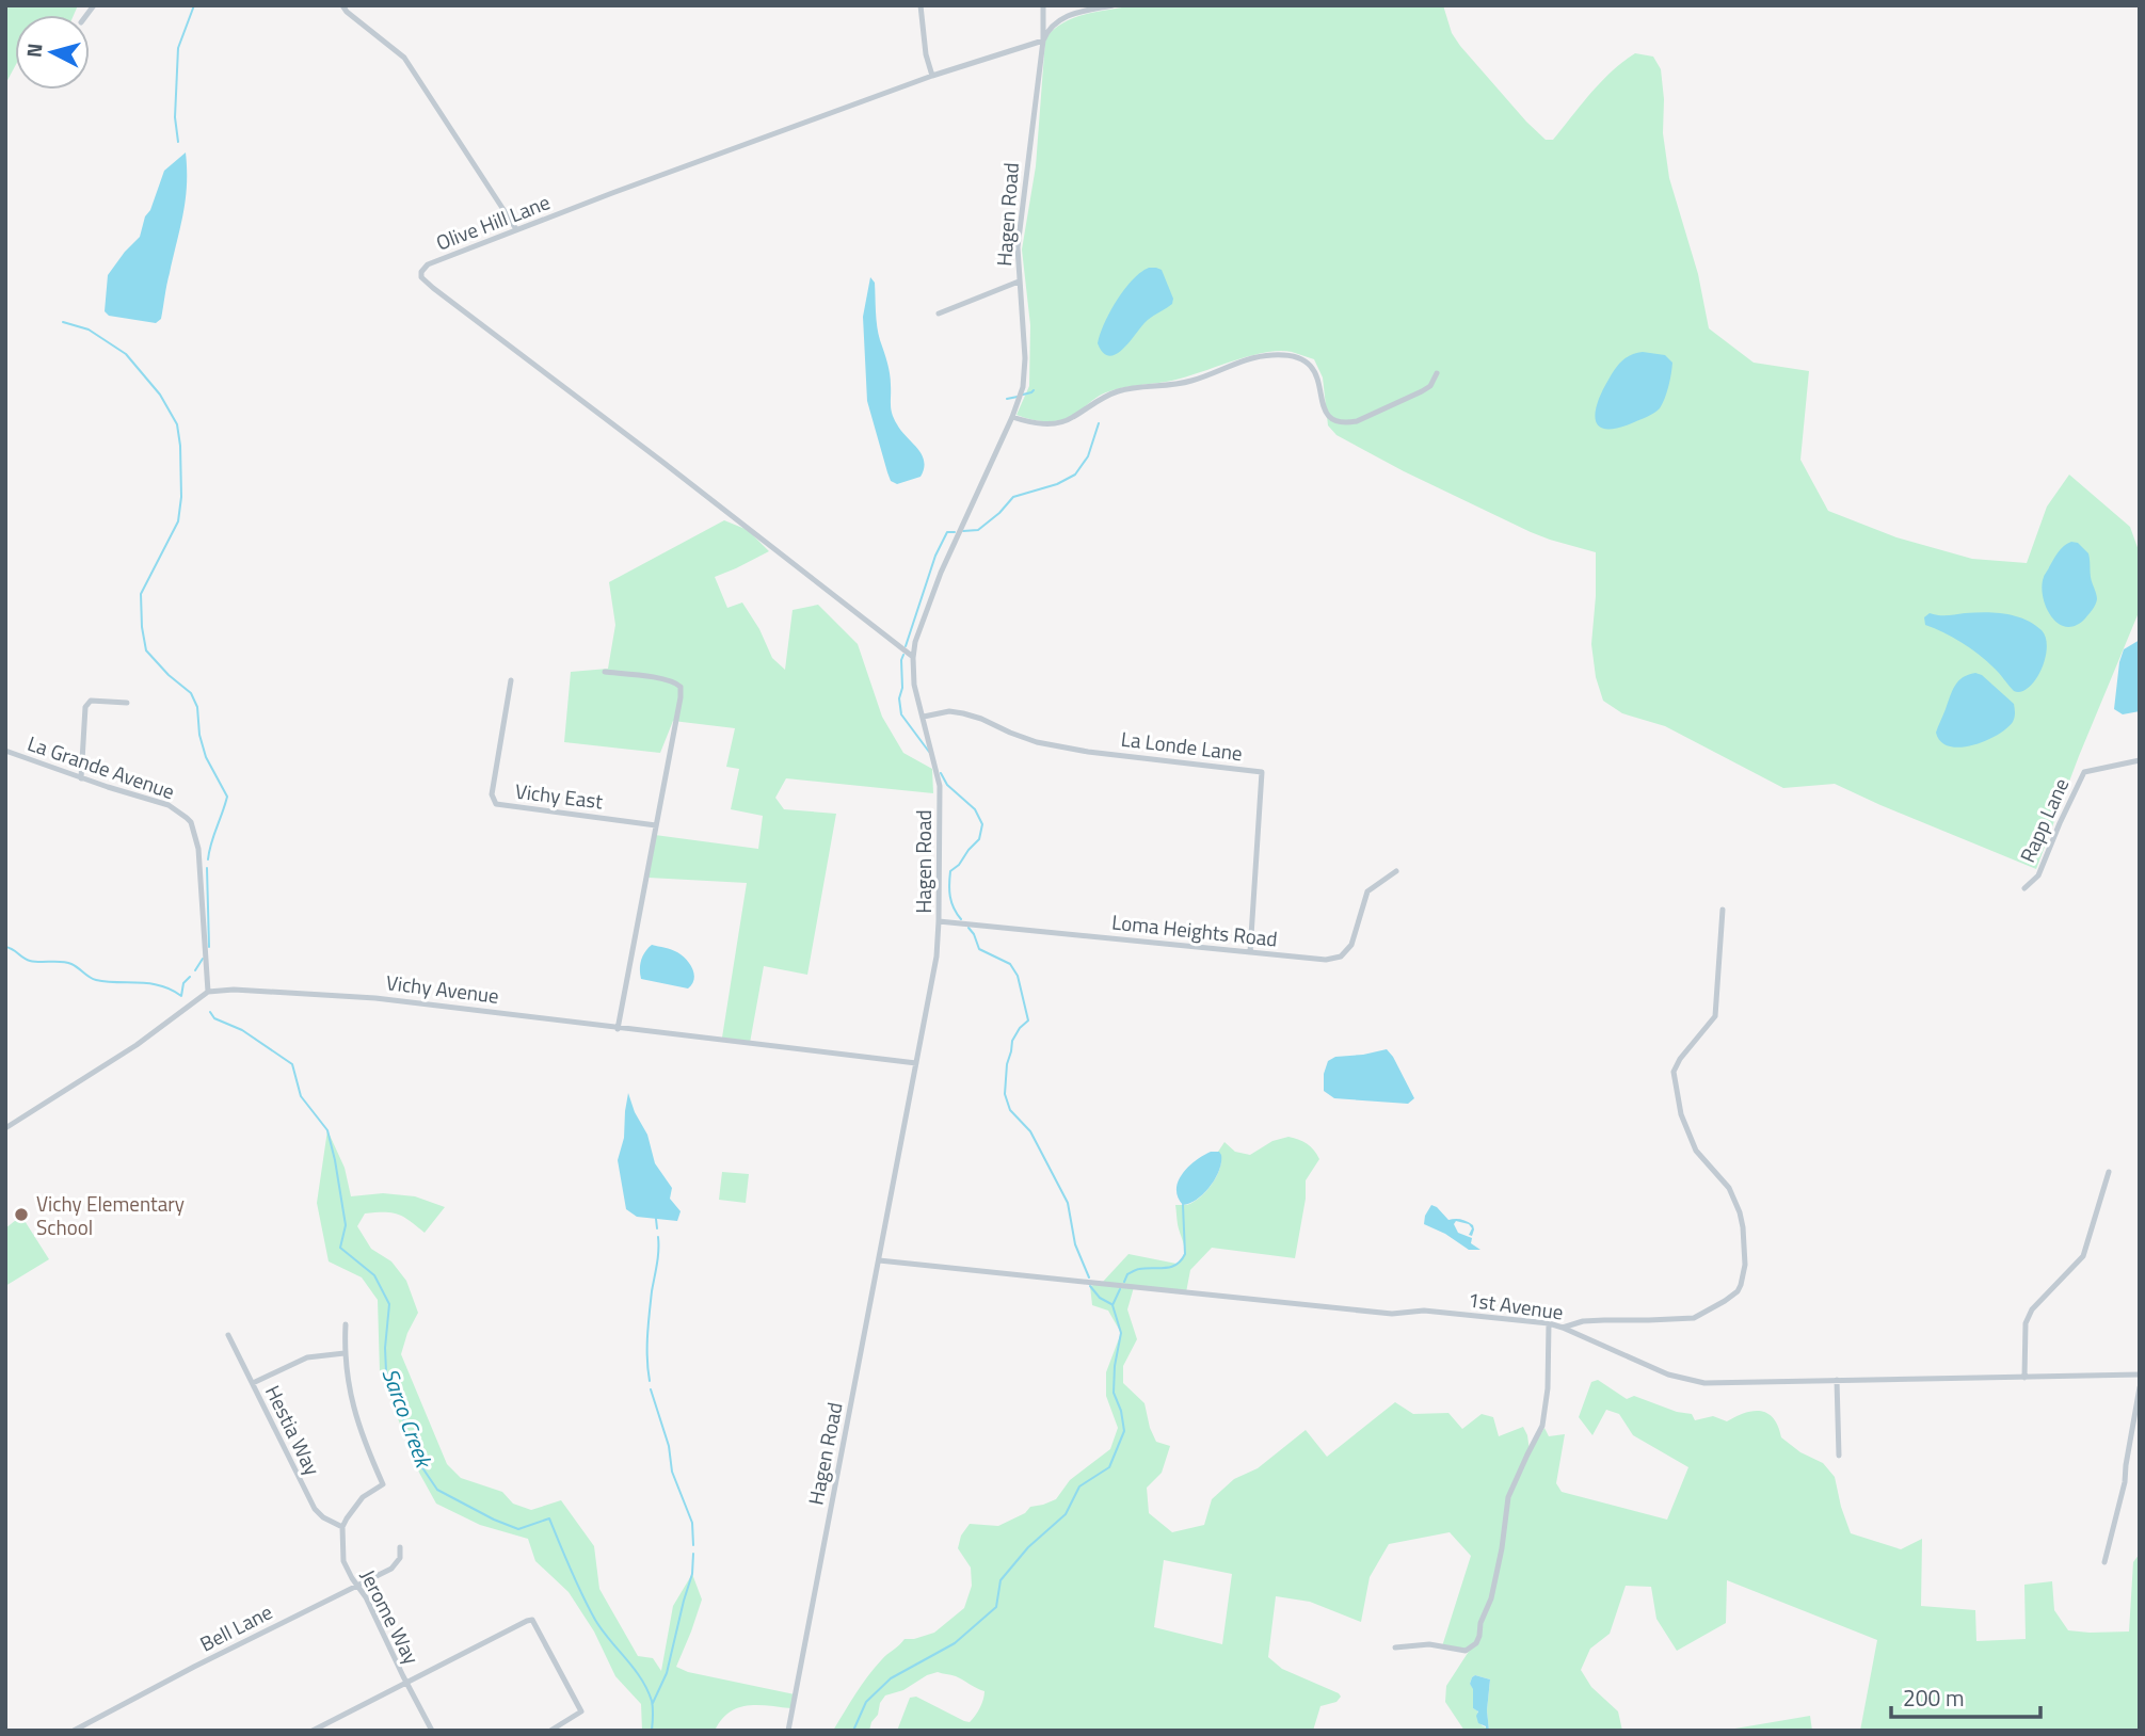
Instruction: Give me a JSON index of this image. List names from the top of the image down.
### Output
{
  "streets": {
    "street": [
      "Hagen Road",
      "Olive Hill Lane",
      "La Londe Lane",
      "La Grande Avenue",
      "Vichy East",
      "Rapp Lane",
      "Loma Heights Road",
      "Vichy Avenue",
      "1st Avenue",
      "Hestia Way",
      "Jerome Way",
      "Bell Lane"
    ]
  },
  "crossings": [
    ["Hagen Road", "Olive Hill Lane"],
    ["Hagen Road", "La Londe Lane"],
    ["Hagen Road", "Loma Heights Road"],
    ["Hagen Road", "Vichy Avenue"],
    ["Hagen Road", "1st Avenue"],
    ["La Londe Lane", "Loma Heights Road"],
    ["La Grande Avenue", "Vichy Avenue"],
    ["Hestia Way", "Jerome Way"],
    ["Jerome Way", "Bell Lane"]
  ],
  "water": ["Sarco Creek"],
  "places": ["Vichy Elementary School"],
  "scale_bar": "200 m",
  "north": "left"
}
